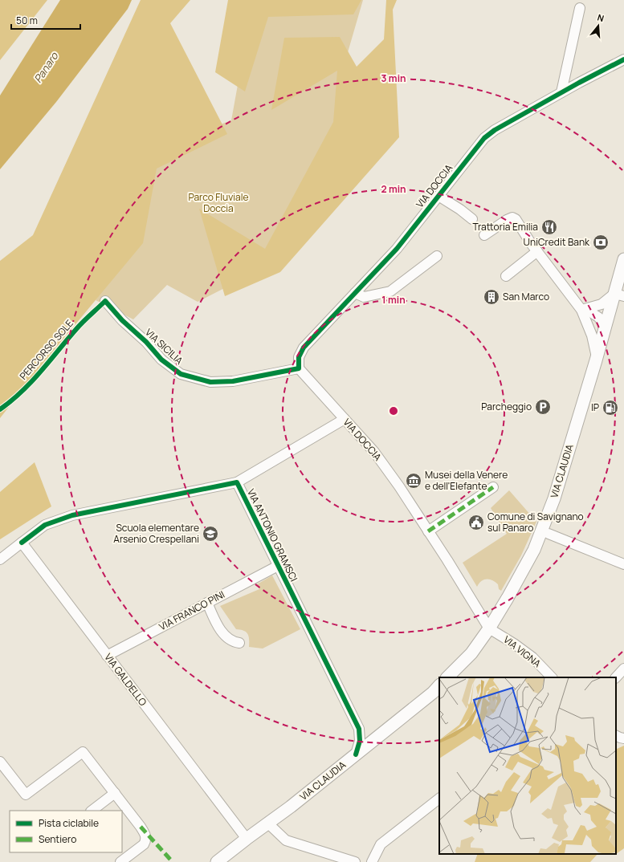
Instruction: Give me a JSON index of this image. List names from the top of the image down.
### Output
{
  "streets": {
    "main road": ["VIA CLAUDIA"],
    "street": [
      "VIA DOCCIA",
      "VIA SICILIA",
      "VIA ANTONIO GRAMSCI",
      "VIA FRANCO PINI",
      "VIA VIGNA",
      "VIA GALDELLO"
    ],
    "cycle path": ["PERCORSO SOLE"]
  },
  "crossings": [
    ["VIA DOCCIA", "VIA SICILIA"],
    ["VIA DOCCIA", "VIA CLAUDIA"],
    ["VIA DOCCIA", "VIA VIGNA"],
    ["VIA CLAUDIA", "VIA VIGNA"],
    ["VIA CLAUDIA", "VIA GALDELLO"],
    ["VIA ANTONIO GRAMSCI", "VIA FRANCO PINI"],
    ["VIA ANTONIO GRAMSCI", "VIA GALDELLO"],
    ["VIA FRANCO PINI", "VIA GALDELLO"]
  ],
  "water": ["Panaro"],
  "parks": ["Parco Fluviale Doccia"],
  "places": {
    "restaurant": ["Trattoria Emilia"],
    "bank": ["UniCredit Bank"],
    "building": ["San Marco"],
    "parking": ["Parcheggio"],
    "fuel station": ["IP"],
    "museum": ["Musei della Venere e dell'Elefante"],
    "public building": ["Comune di Savignano sul Panaro"],
    "school or university": ["Scuola elementare Arsenio Crespellani"]
  },
  "legend": ["Pista ciclabile", "Sentiero"],
  "scale_bar": "50 m",
  "north": "top",
  "rings": ["3 min", "2 min", "1 min"]
}
